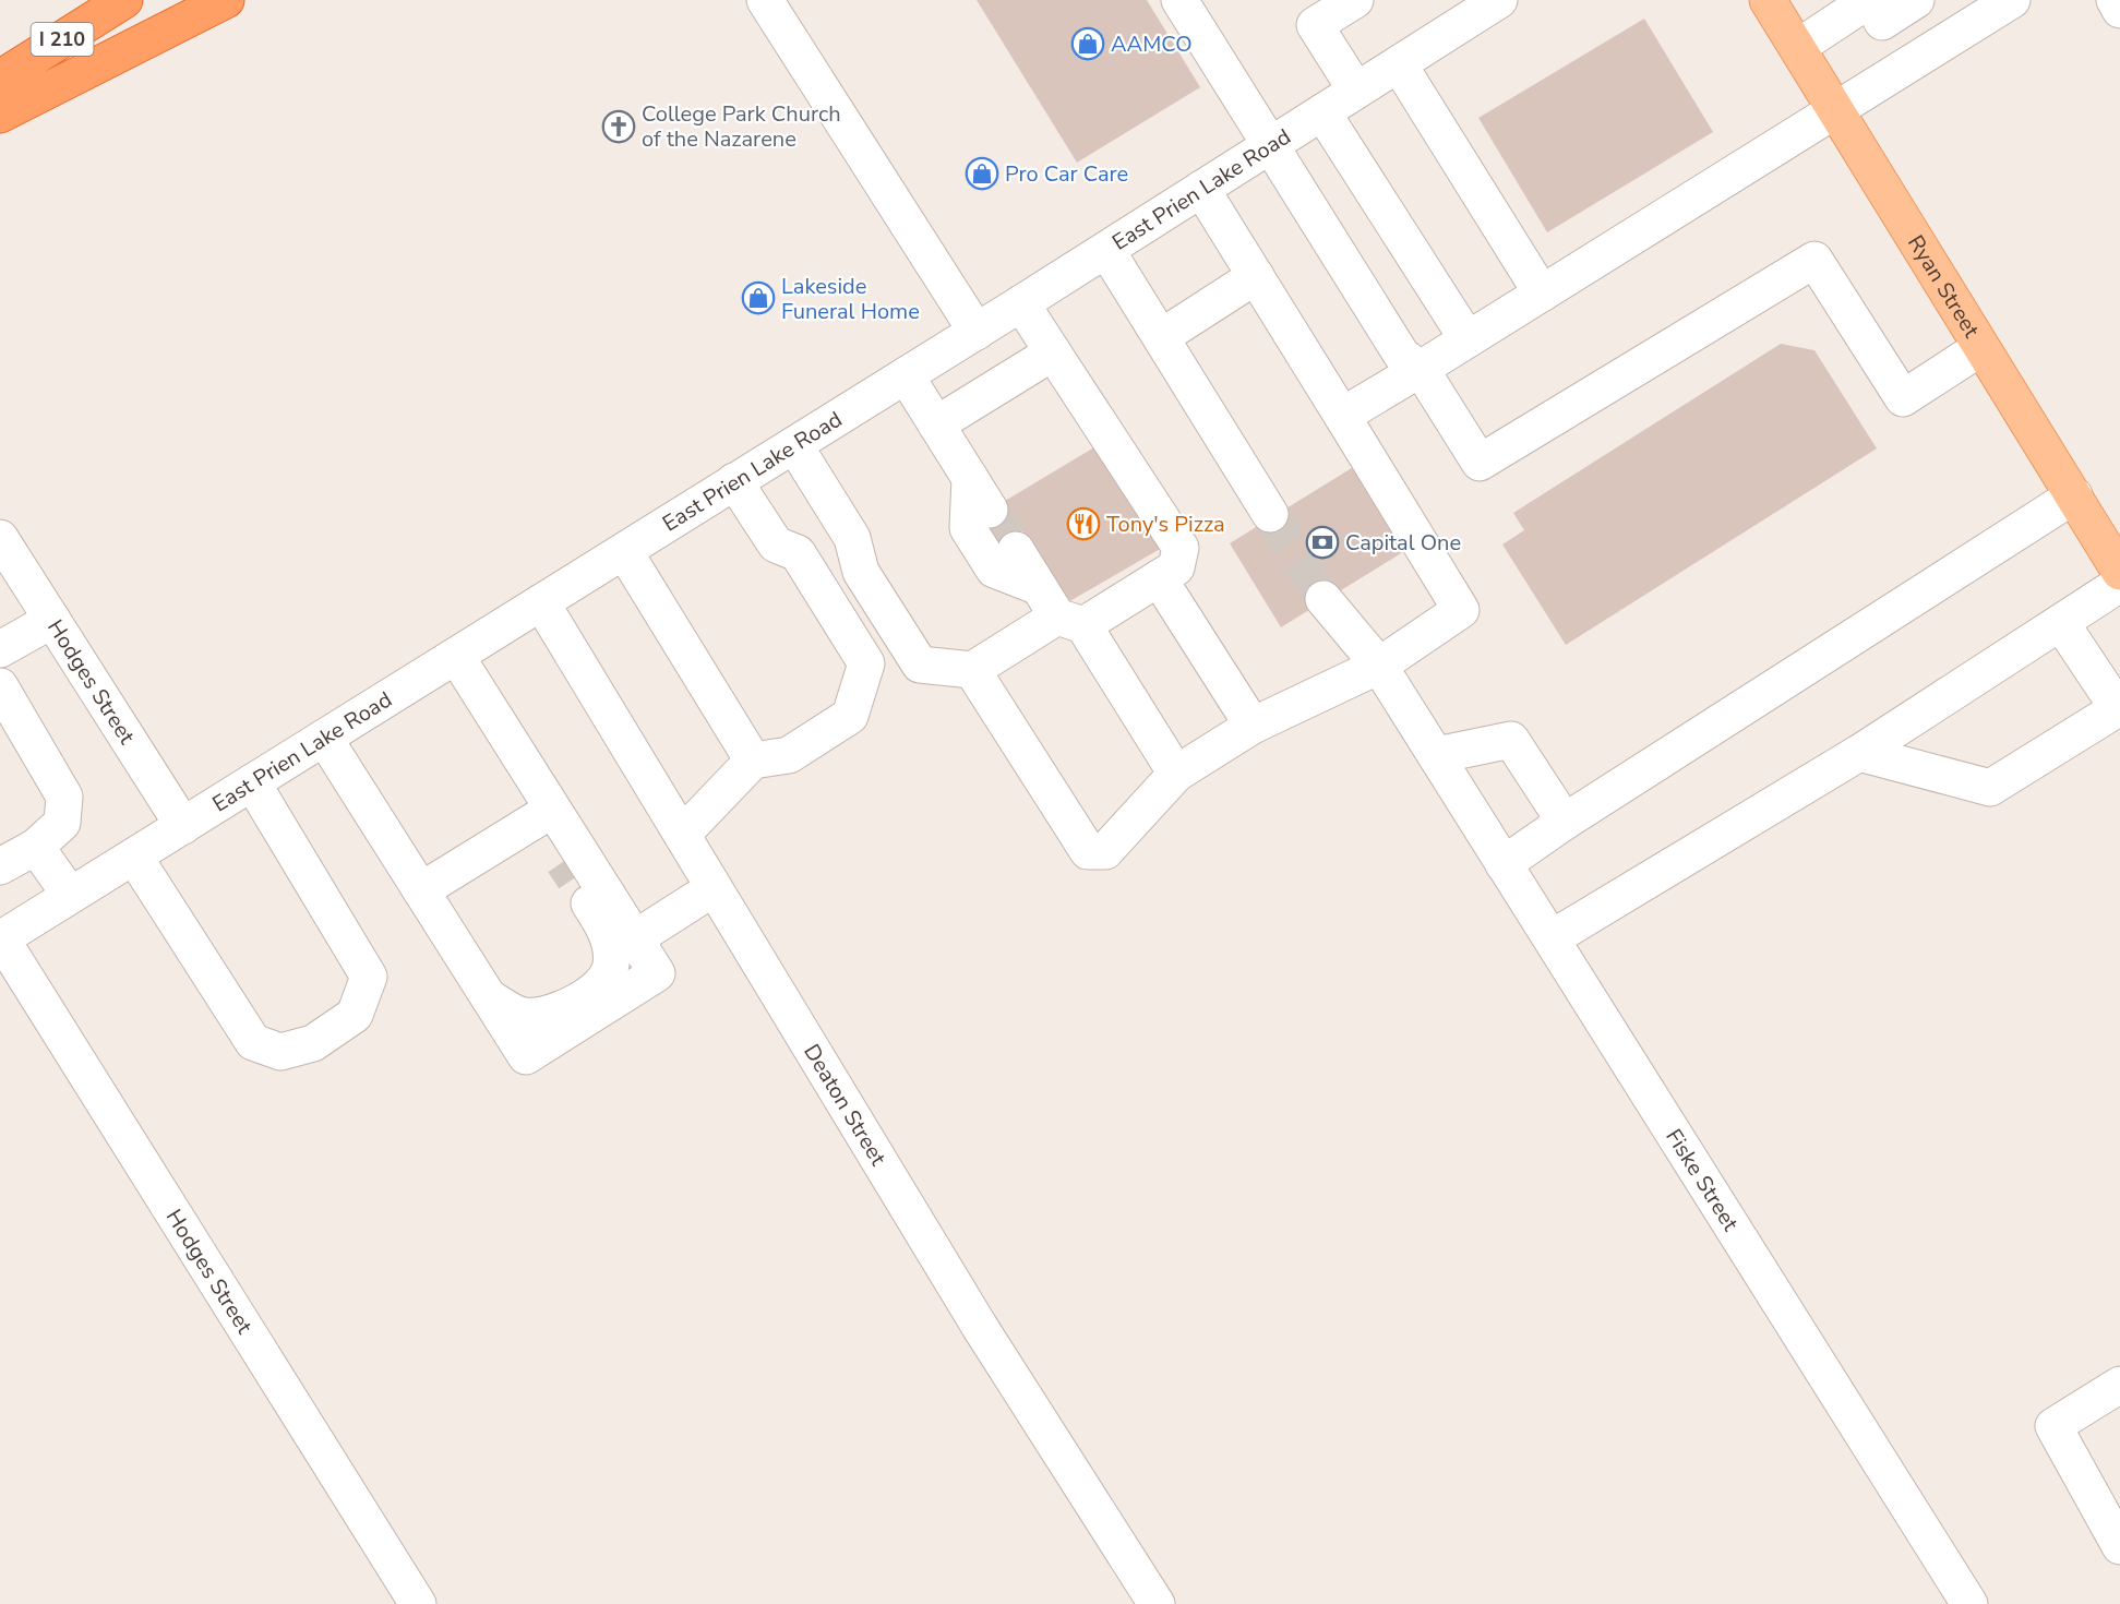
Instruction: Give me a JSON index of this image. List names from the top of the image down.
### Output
{
  "streets": {
    "highway": ["I 210"],
    "main road": ["Ryan Street"],
    "street": [
      "East Prien Lake Road",
      "Hodges Street",
      "Deaton Street",
      "Fiske Street"
    ]
  },
  "crossings": [
    ["East Prien Lake Road", "Hodges Street"],
    ["East Prien Lake Road", "Deaton Street"]
  ],
  "places": {
    "shop": ["AAMCO", "Pro Car Care", "Lakeside Funeral Home"],
    "church": ["College Park Church of the Nazarene"],
    "restaurant": ["Tony's Pizza"],
    "bank": ["Capital One"]
  }
}
